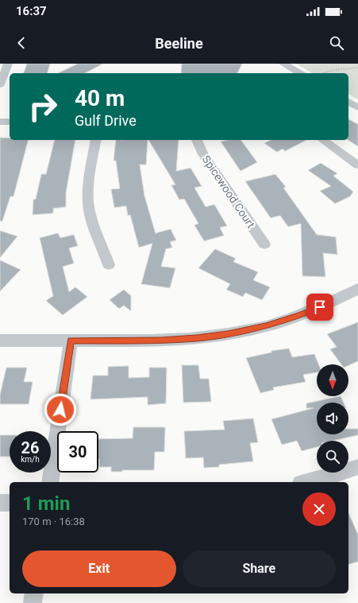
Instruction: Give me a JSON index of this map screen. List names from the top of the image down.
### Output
{
  "streets": {
    "street": ["Spicewood Court"]
  },
  "north": "bottom",
  "page": {
    "status": "16:37",
    "header": "Beeline",
    "turn": ["40 m", "Gulf Drive"],
    "speed": "26 km/h",
    "limit": "30",
    "heading": ["1 min", "170 m · 16:38"],
    "buttons": ["Exit", "Share"]
  }
}
